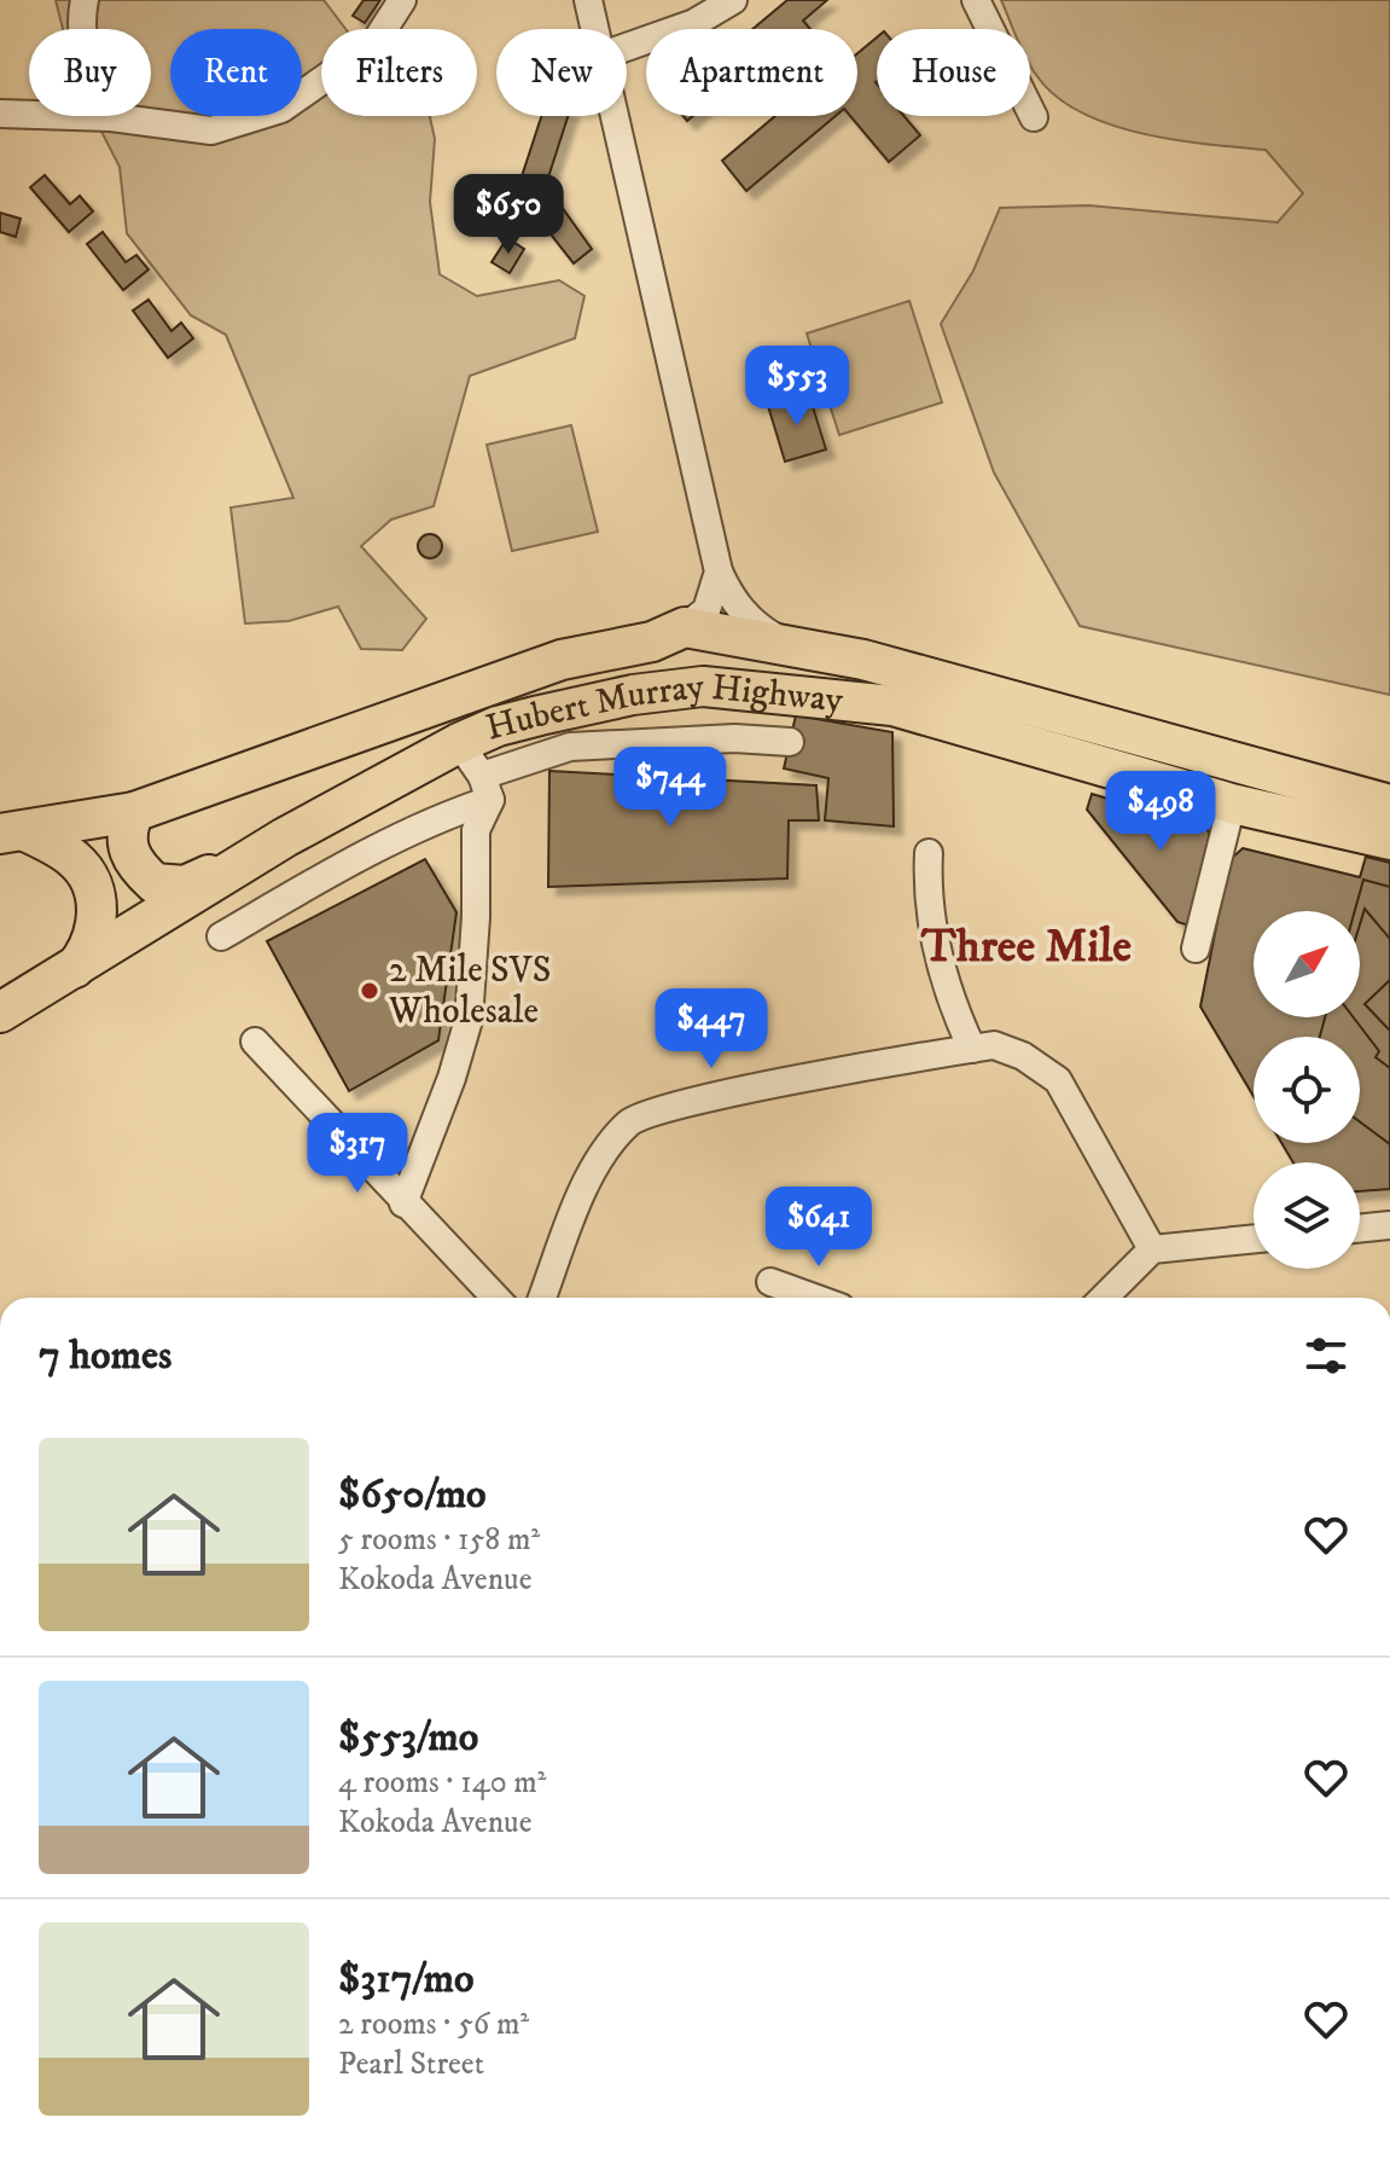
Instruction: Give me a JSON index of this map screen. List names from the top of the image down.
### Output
{
  "streets": {
    "highway": ["Hubert Murray Highway"]
  },
  "districts": ["Three Mile"],
  "places": ["2 Mile SVS Wholesale"],
  "north": "top right",
  "page": {
    "chip": [
      "Buy",
      "Rent",
      "Filters",
      "New",
      "Apartment",
      "House"
    ],
    "price": [
      "$650",
      "$553",
      "$744",
      "$498",
      "$447",
      "$317",
      "$641"
    ],
    "heading": "7 homes",
    "list": [
      {
        "name": "$650/mo",
        "note": "5 rooms · 158 m² · Kokoda Avenue"
      },
      {
        "name": "$553/mo",
        "note": "4 rooms · 140 m² · Kokoda Avenue"
      },
      {
        "name": "$317/mo",
        "note": "2 rooms · 56 m² · Pearl Street"
      }
    ]
  }
}
